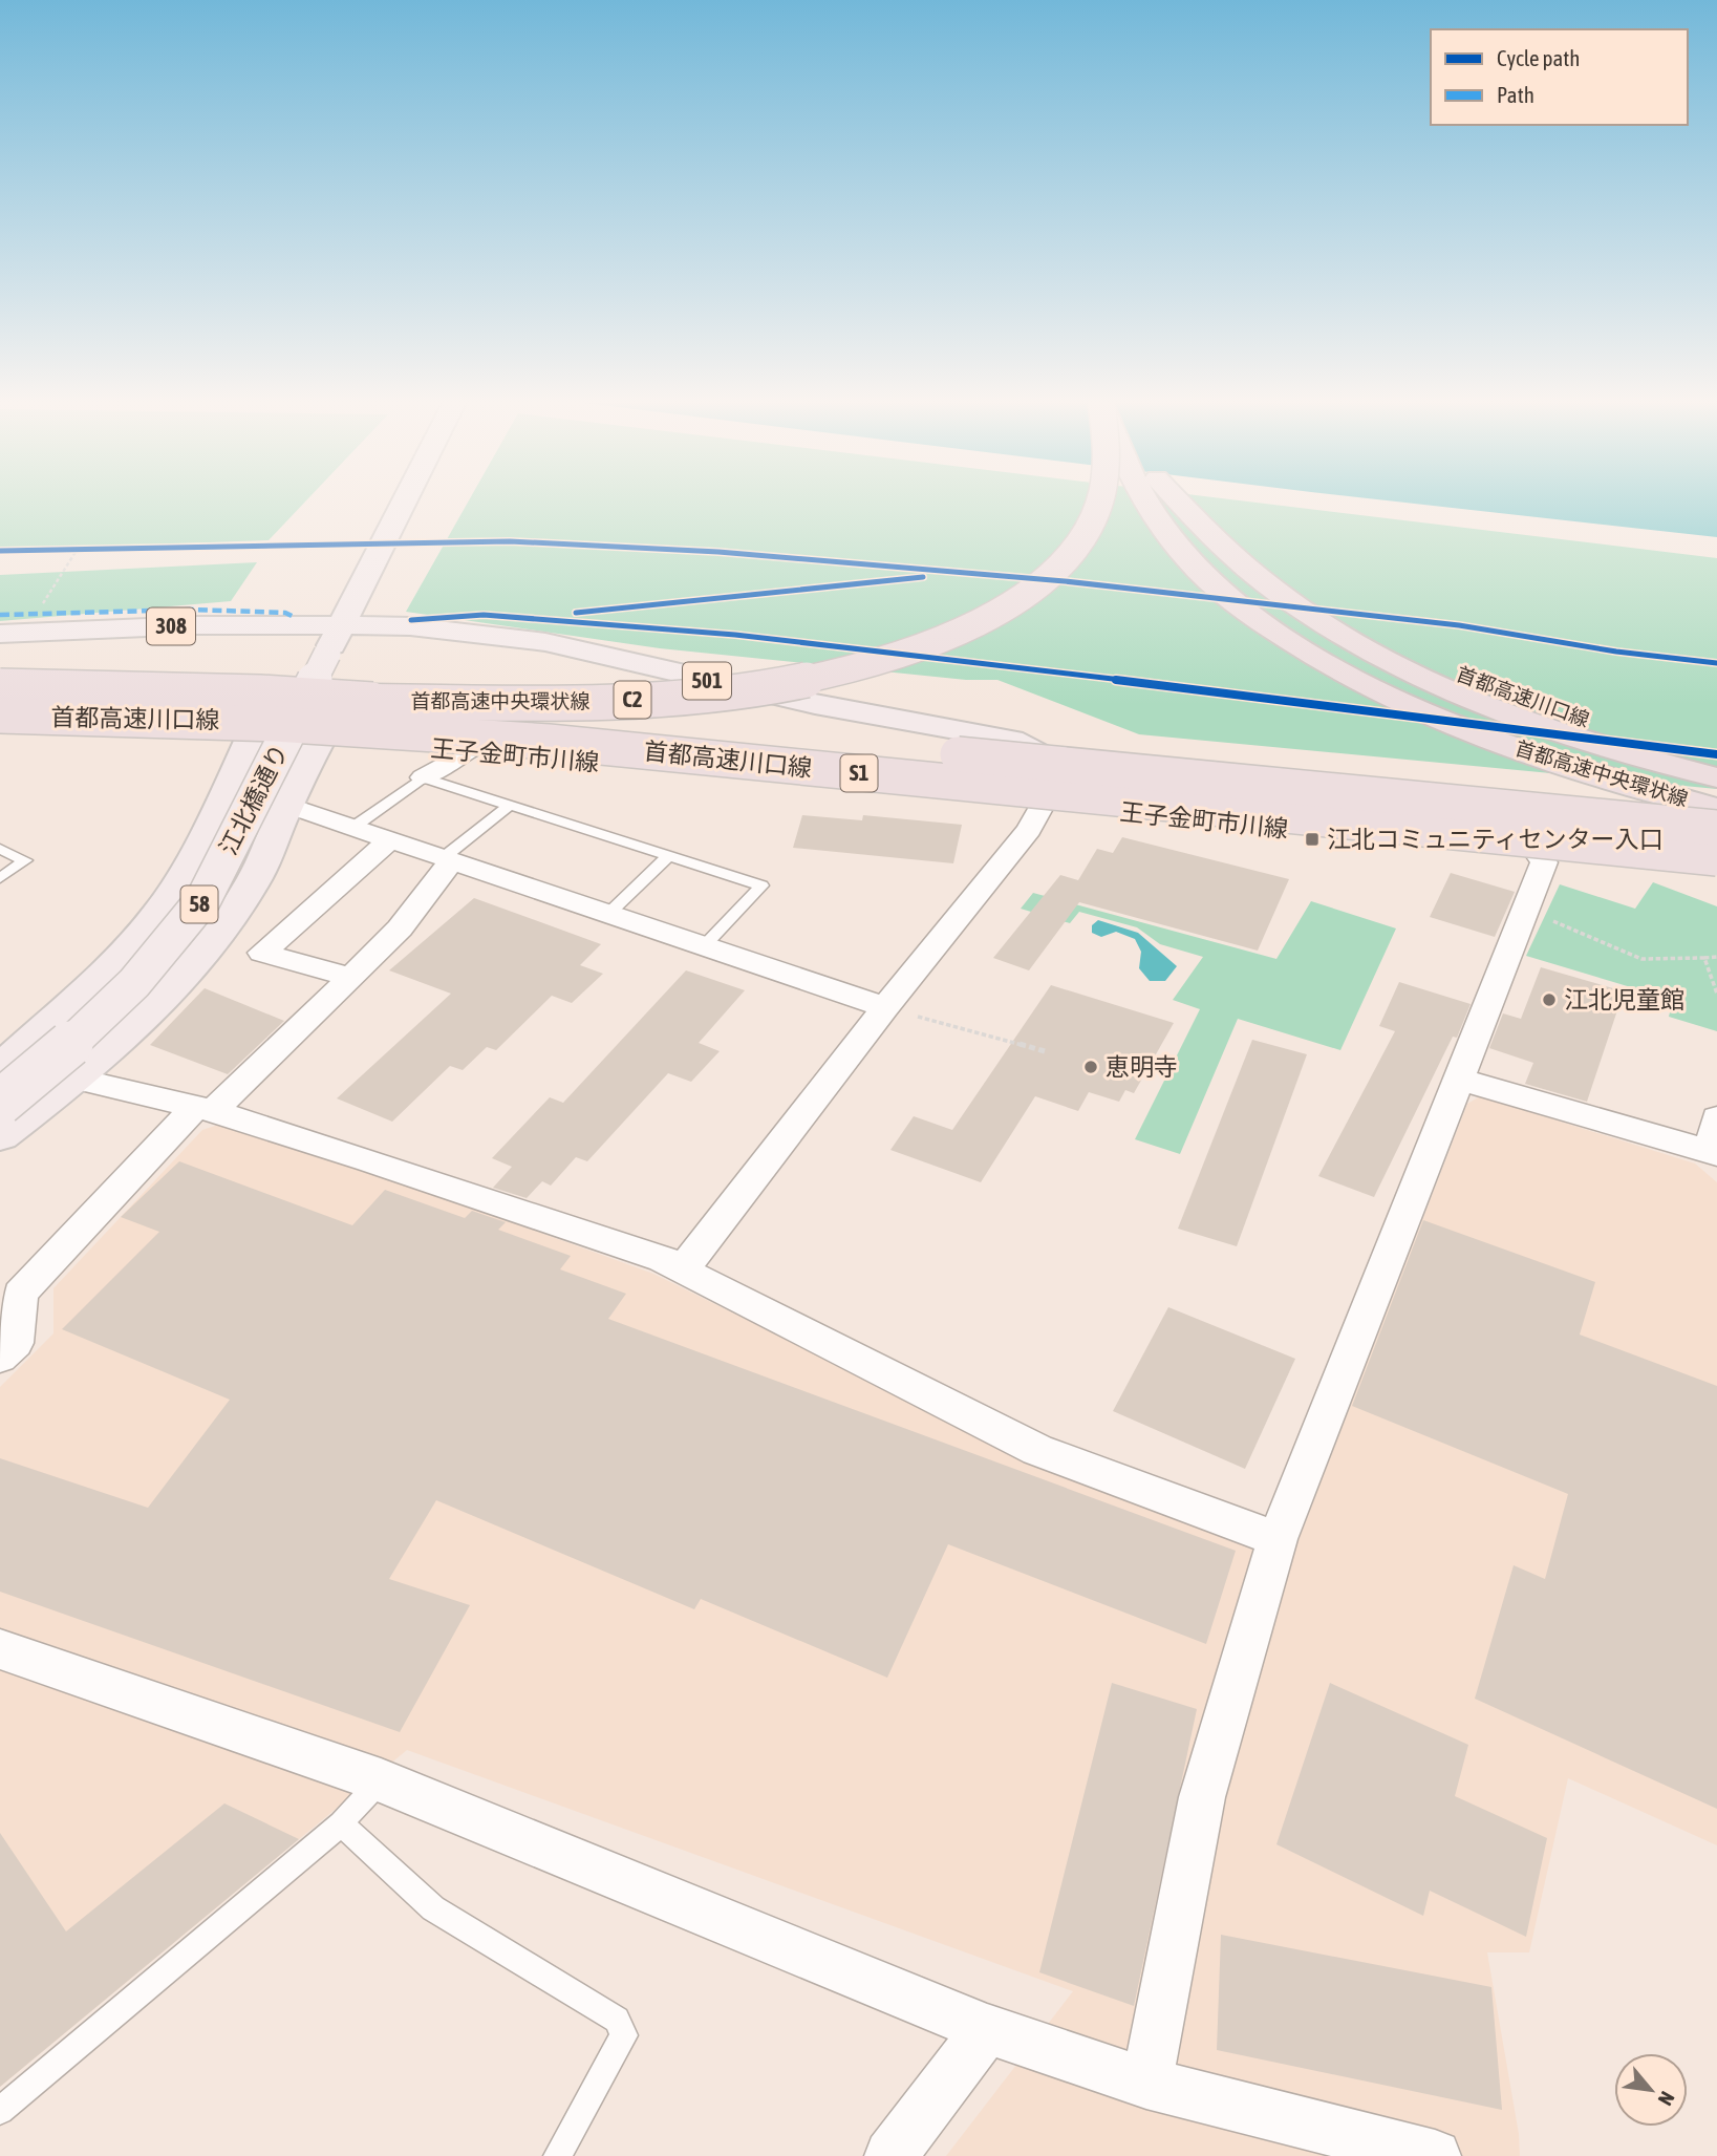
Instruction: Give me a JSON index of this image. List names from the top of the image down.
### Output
{
  "streets": {
    "highway": [
      "首都高速川口線",
      "C2",
      "首都高速中央環状線",
      "S1"
    ],
    "main road": [
      "308",
      "501",
      "王子金町市川線",
      "江北橋通り",
      "58"
    ]
  },
  "crossings": [
    ["308", "501"],
    ["308", "江北橋通り"],
    ["501", "王子金町市川線"],
    ["501", "江北橋通り"],
    ["王子金町市川線", "58"]
  ],
  "places": {
    "transit": ["江北コミュニティセンター入口"],
    "other": ["江北児童館", "恵明寺"]
  },
  "legend": ["Cycle path", "Path"],
  "north": "bottom right"
}
